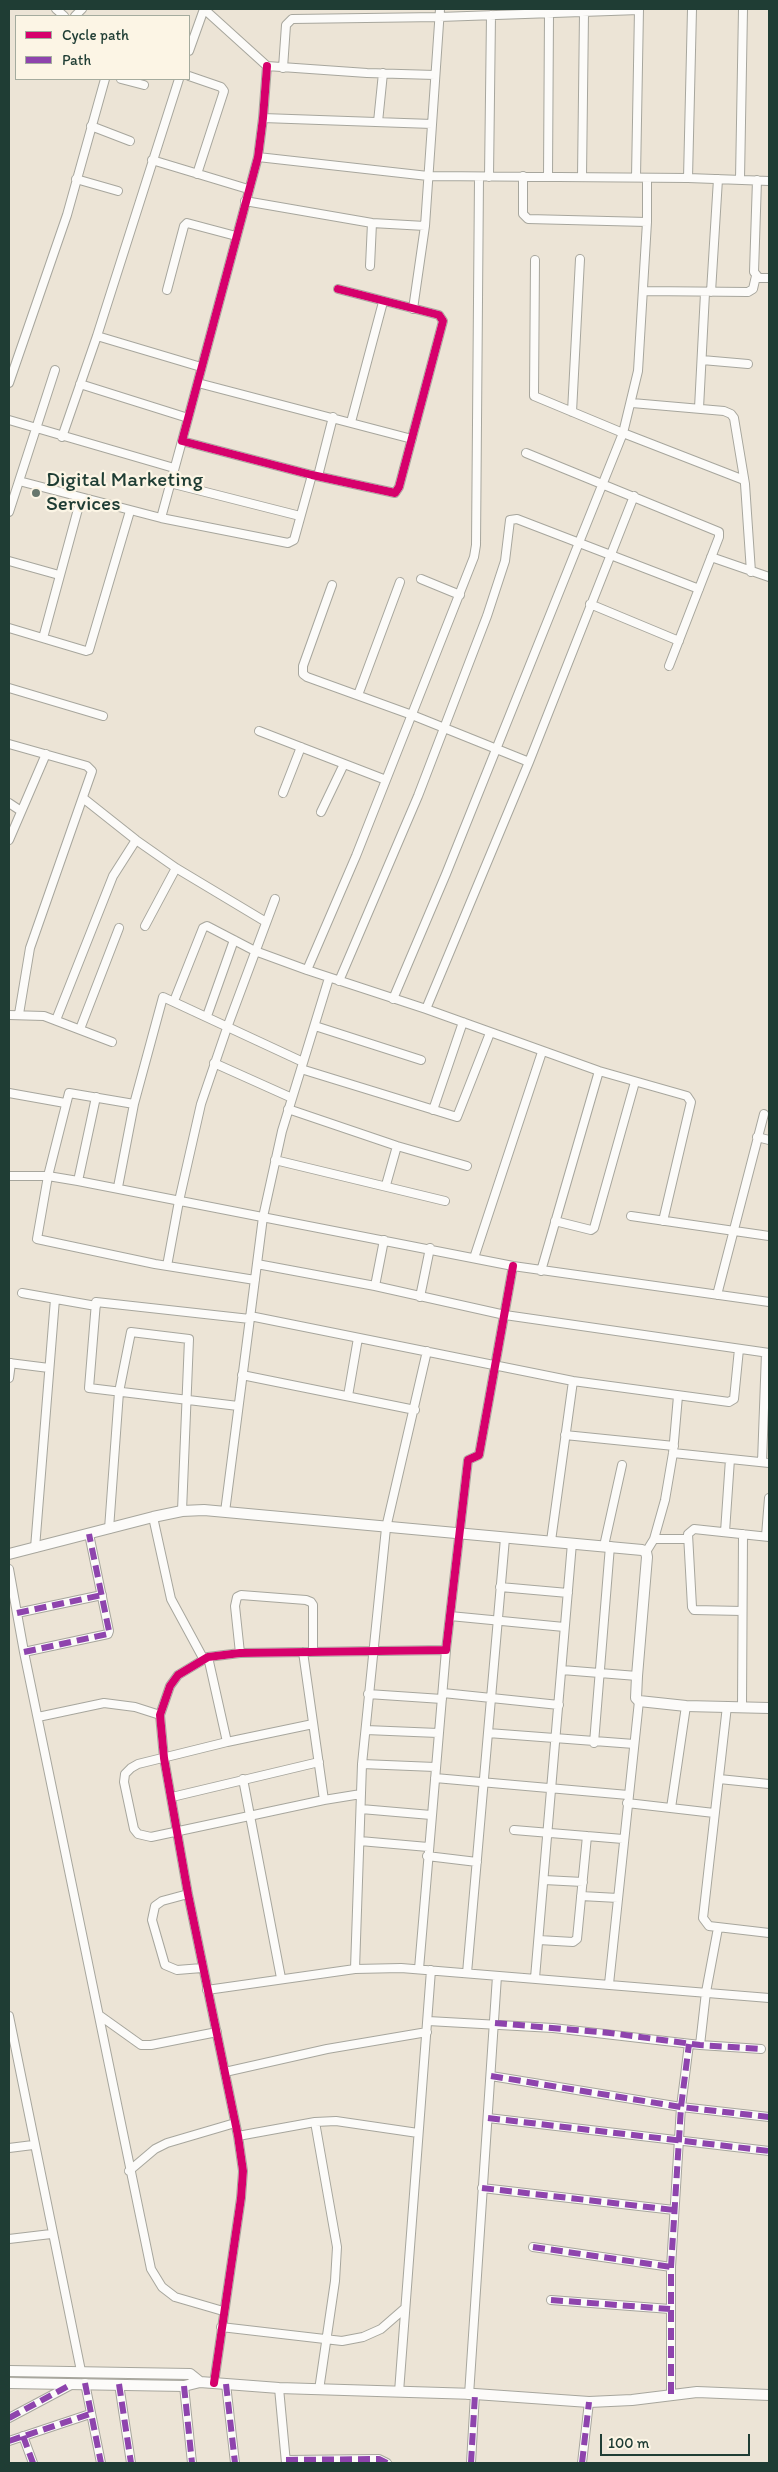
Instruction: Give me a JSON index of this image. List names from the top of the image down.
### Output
{
  "places": ["Digital Marketing Services"],
  "legend": ["Cycle path", "Path"],
  "scale_bar": "100 m"
}
